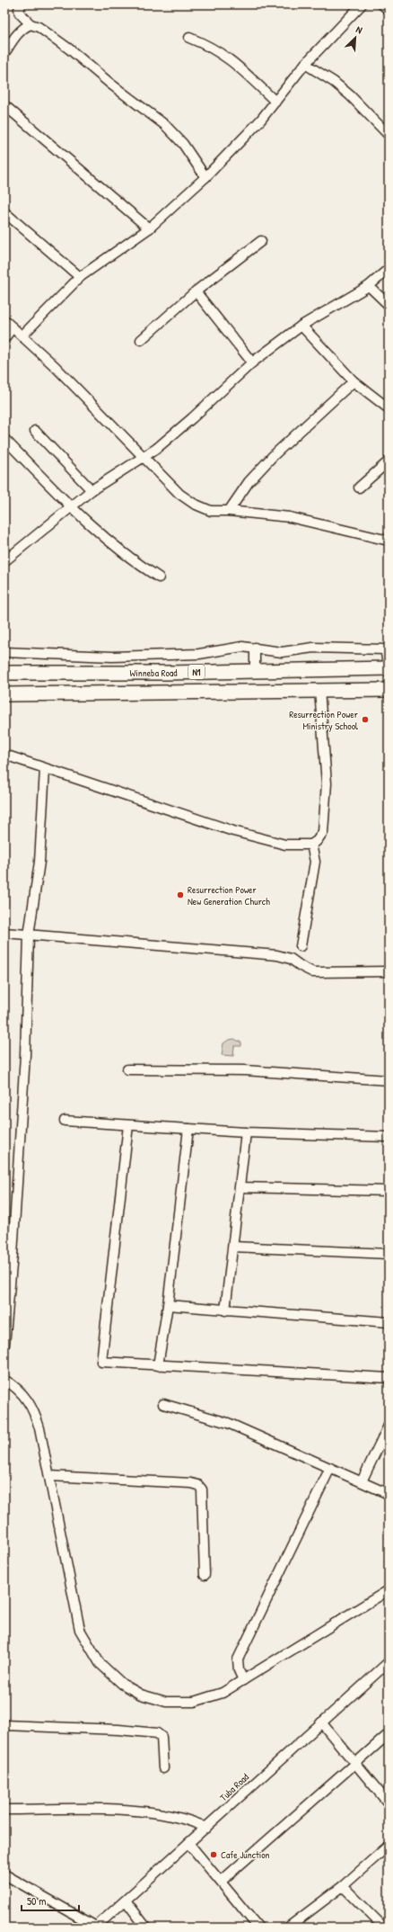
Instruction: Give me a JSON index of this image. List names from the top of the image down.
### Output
{
  "streets": {
    "highway": ["N1", "Winneba Road"],
    "street": ["Tuba Road"]
  },
  "places": ["Resurrection Power Ministry School", "Resurrection Power New Generation Church", "Cafe Junction"],
  "scale_bar": "50 m",
  "north": "top right"
}
